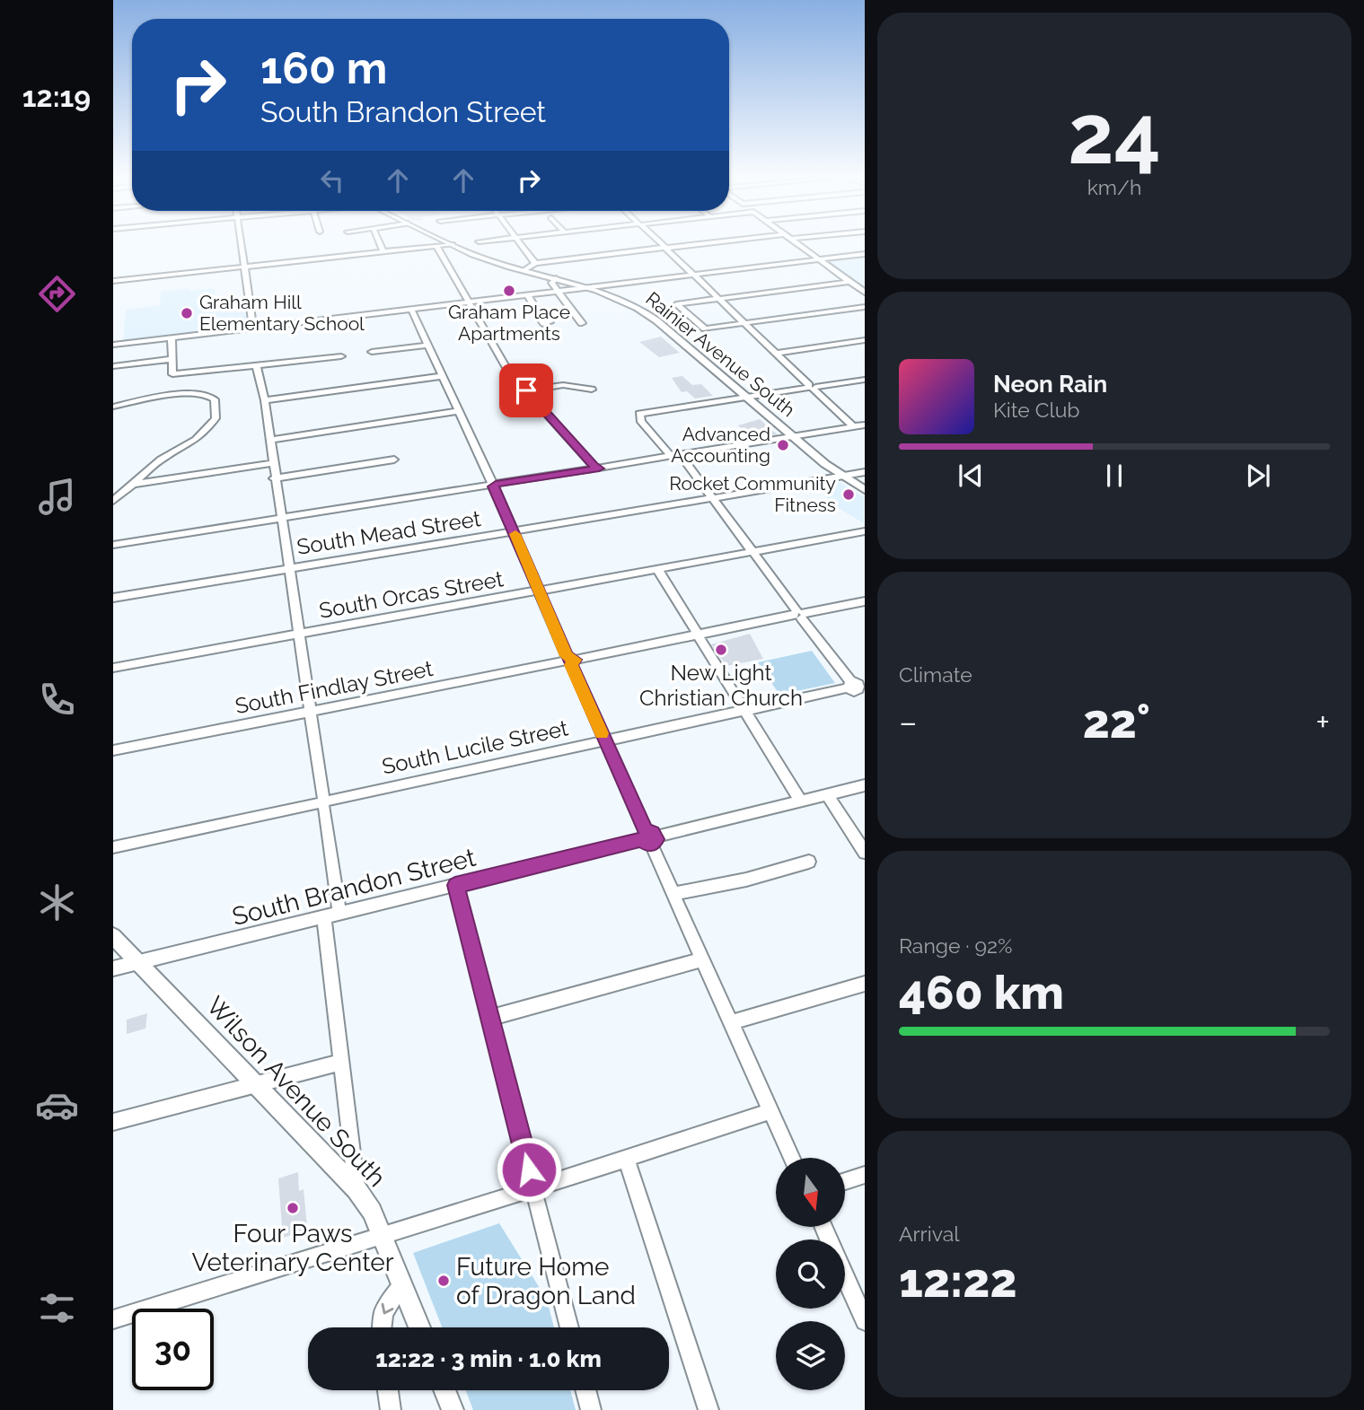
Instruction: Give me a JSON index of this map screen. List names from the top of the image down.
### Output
{
  "streets": {
    "main road": ["Rainier Avenue South", "Wilson Avenue South"],
    "street": [
      "South Mead Street",
      "South Orcas Street",
      "South Findlay Street",
      "South Lucile Street",
      "South Brandon Street"
    ]
  },
  "crossings": [
    ["Rainier Avenue South", "South Mead Street"],
    ["South Brandon Street", "Wilson Avenue South"]
  ],
  "places": [
    "Graham Place Apartments",
    "Graham Hill Elementary School",
    "Advanced Accounting",
    "Rocket Community Fitness",
    "New Light Christian Church",
    "Four Paws Veterinary Center",
    "Future Home of Dragon Land"
  ],
  "north": "bottom",
  "page": {
    "tabs": "12:19",
    "tile": [
      ["24", "km/h"],
      "Climate",
      ["Range · 92%", "460 km"],
      ["Arrival", "12:22"]
    ],
    "turn": ["160 m", "South Brandon Street"],
    "song": ["Neon Rain", "Kite Club"],
    "heat": ["−", "22°", "+"],
    "limit": "30",
    "trip": "12:22 · 3 min · 1.0 km"
  }
}
